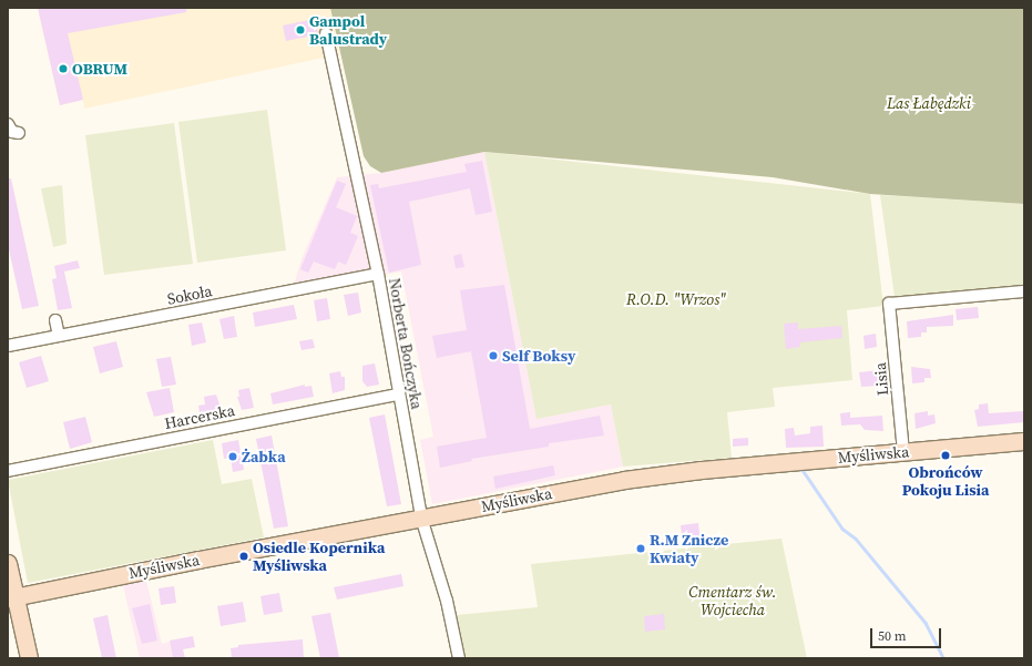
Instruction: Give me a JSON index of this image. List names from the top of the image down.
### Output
{
  "streets": {
    "street": [
      "Sokoła",
      "Norberta Bończyka",
      "Lisia",
      "Harcerska",
      "Myśliwska"
    ]
  },
  "crossings": [
    ["Sokoła", "Norberta Bończyka"],
    ["Norberta Bończyka", "Harcerska"],
    ["Norberta Bończyka", "Myśliwska"],
    ["Lisia", "Myśliwska"]
  ],
  "parks": ["Las Łabędzki", "R.O.D. \"Wrzos\"", "Cmentarz św. Wojciecha"],
  "places": [
    "Gampol Balustrady",
    "OBRUM",
    "Self Boksy",
    "Obrońców Pokoju Lisia",
    "Żabka",
    "R.M Znicze Kwiaty",
    "Osiedle Kopernika Myśliwska"
  ],
  "scale_bar": "50 m"
}
